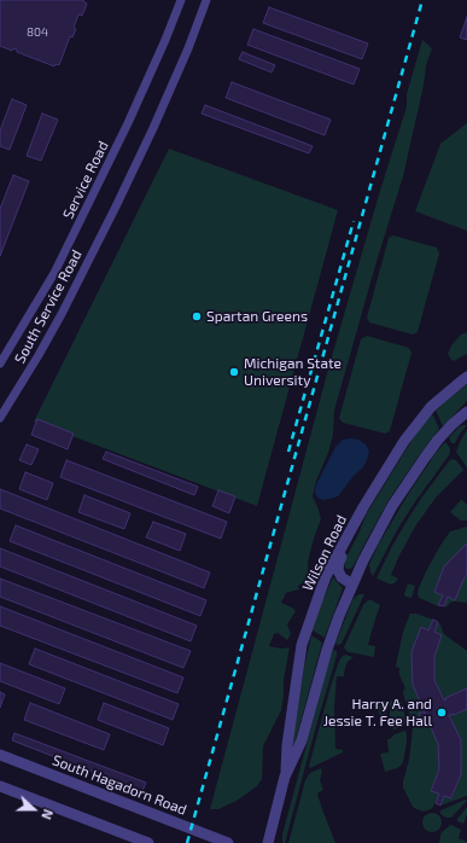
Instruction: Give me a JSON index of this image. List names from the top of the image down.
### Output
{
  "streets": {
    "street": [
      "Service Road",
      "South Service Road",
      "Wilson Road",
      "South Hagadorn Road"
    ]
  },
  "places": ["Spartan Greens", "Michigan State University", "Harry A. and Jessie T. Fee Hall"],
  "house_numbers": ["804"],
  "north": "right"
}
